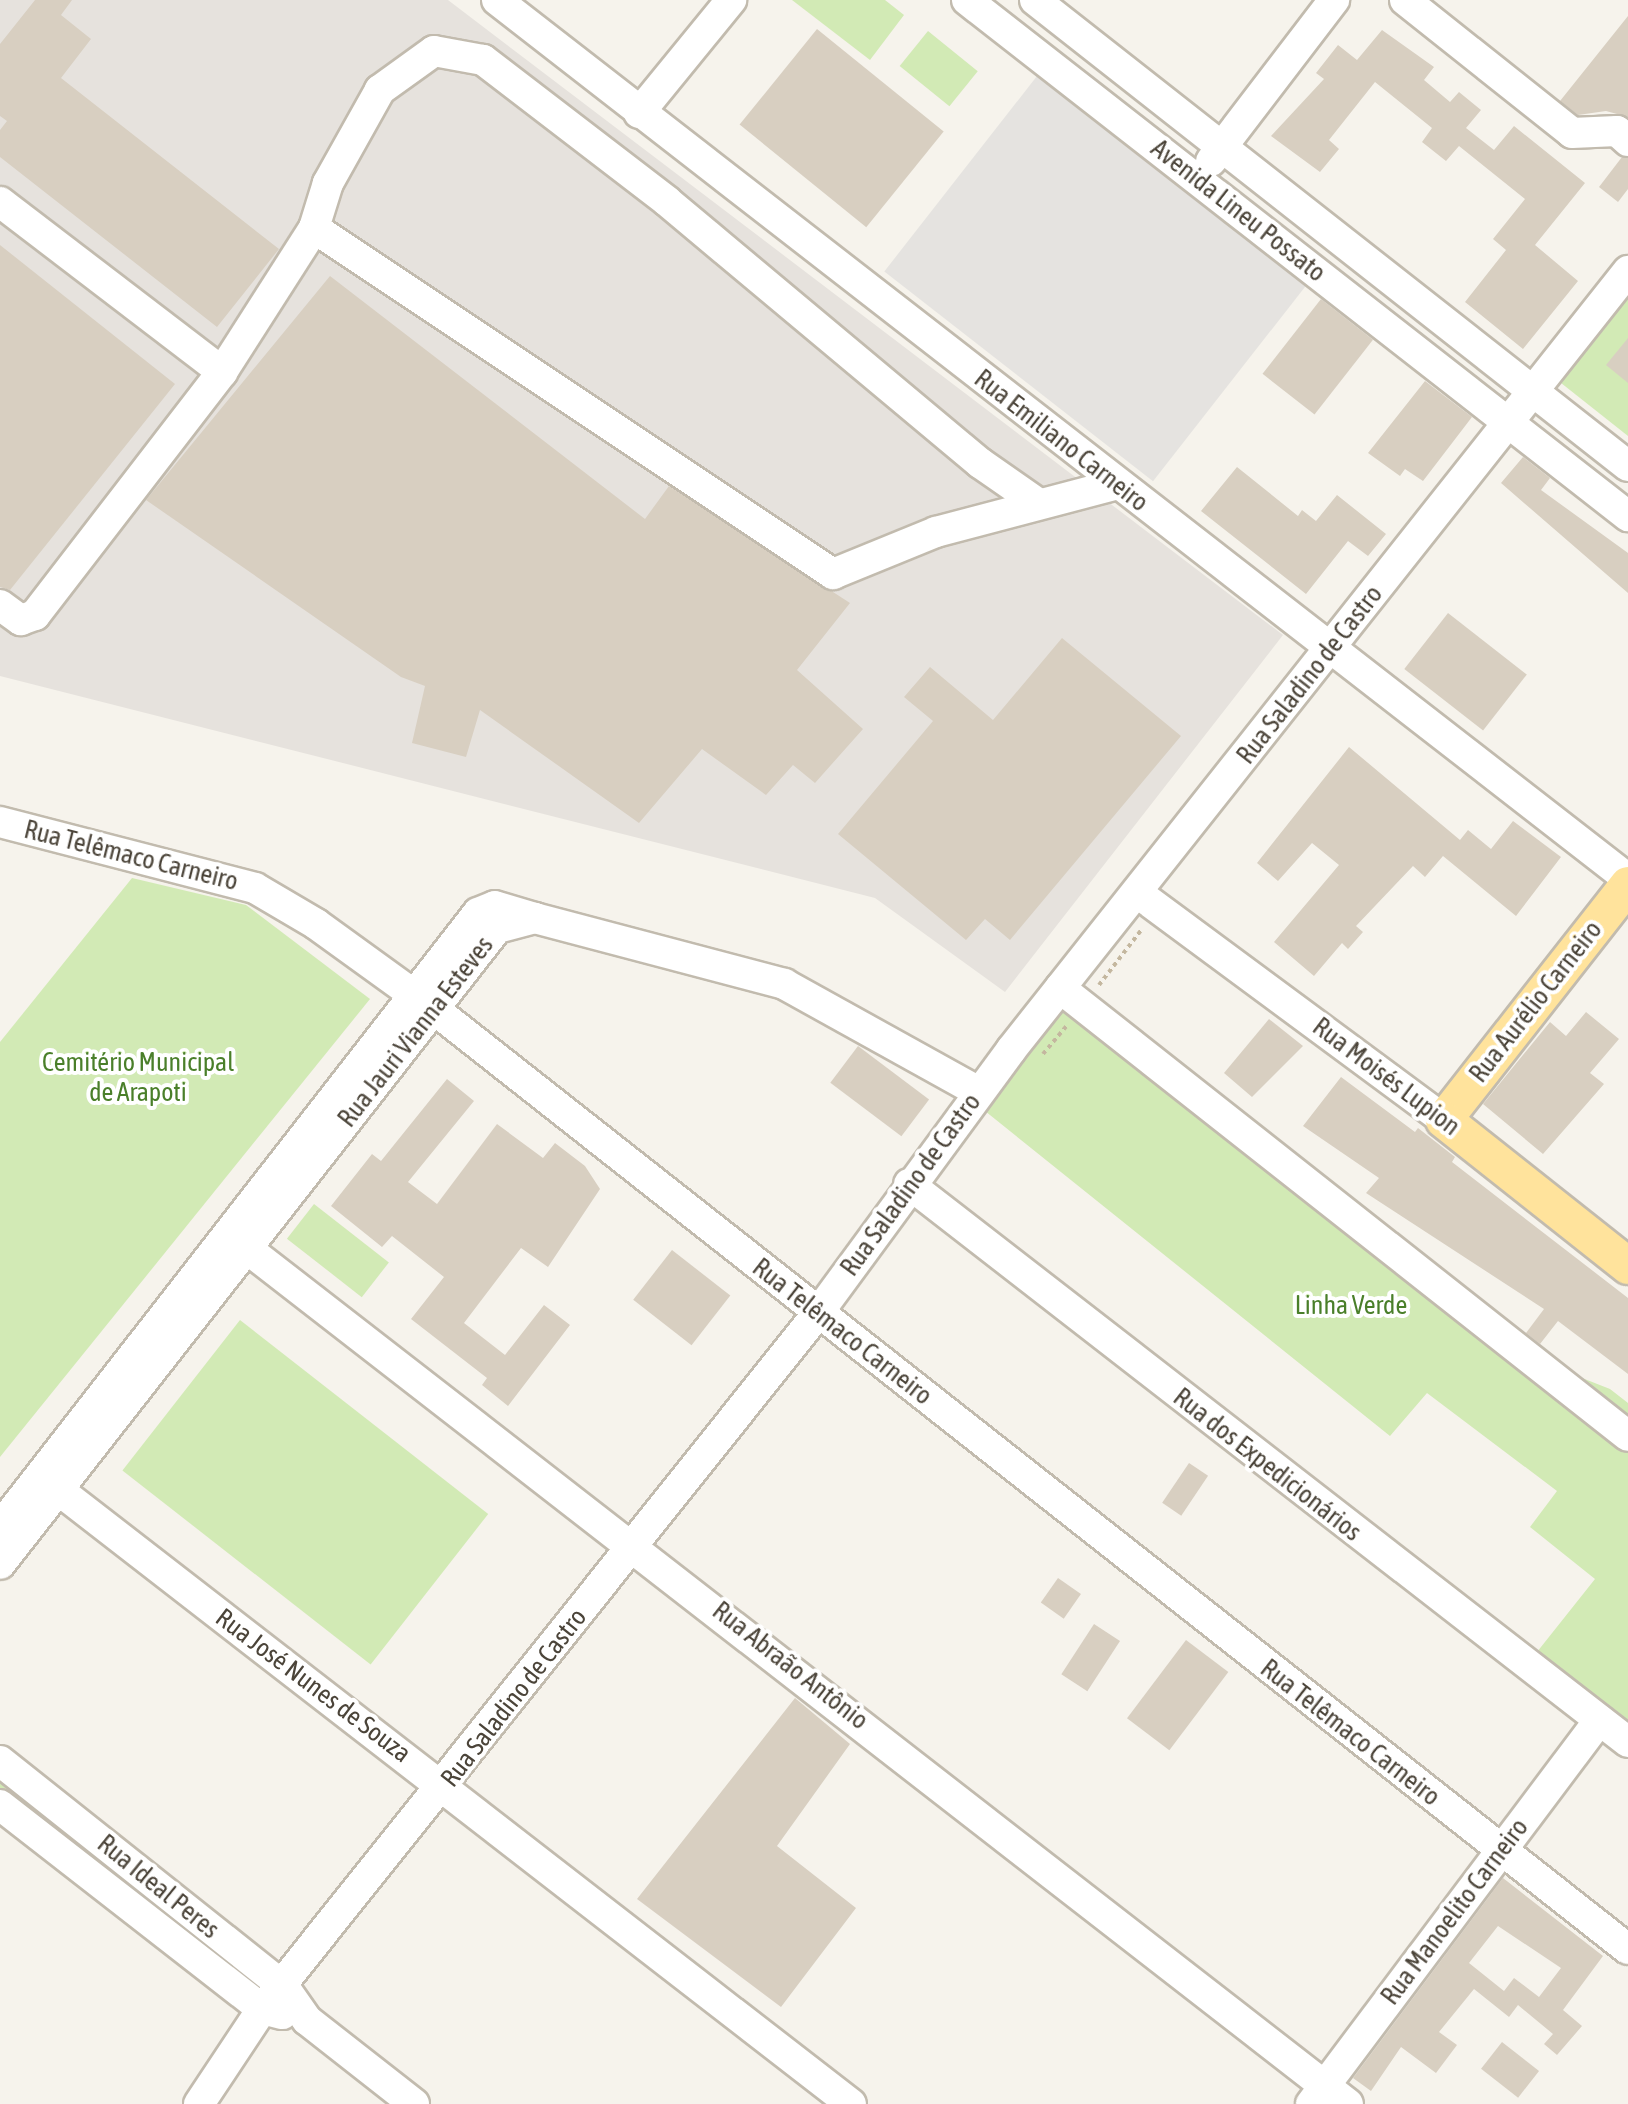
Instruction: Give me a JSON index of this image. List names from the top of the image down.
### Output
{
  "streets": {
    "main road": ["Rua Aurélio Carneiro", "Rua Moisés Lupion"],
    "street": [
      "Avenida Lineu Possato",
      "Rua Emiliano Carneiro",
      "Rua Saladino de Castro",
      "Rua Telêmaco Carneiro",
      "Rua Jauri Vianna Esteves",
      "Rua dos Expedicionários",
      "Rua Abraão Antônio",
      "Rua José Nunes de Souza",
      "Rua Ideal Peres",
      "Rua Manoelito Carneiro"
    ]
  },
  "crossings": [
    ["Avenida Lineu Possato", "Rua Saladino de Castro"],
    ["Rua Emiliano Carneiro", "Rua Saladino de Castro"],
    ["Rua Saladino de Castro", "Rua Telêmaco Carneiro"],
    ["Rua Saladino de Castro", "Rua Jauri Vianna Esteves"],
    ["Rua Saladino de Castro", "Rua Moisés Lupion"],
    ["Rua Saladino de Castro", "Rua dos Expedicionários"],
    ["Rua Saladino de Castro", "Rua Abraão Antônio"],
    ["Rua Saladino de Castro", "Rua José Nunes de Souza"],
    ["Rua Saladino de Castro", "Rua Ideal Peres"],
    ["Rua Telêmaco Carneiro", "Rua Jauri Vianna Esteves"],
    ["Rua Telêmaco Carneiro", "Rua Manoelito Carneiro"],
    ["Rua Aurélio Carneiro", "Rua Moisés Lupion"],
    ["Rua Jauri Vianna Esteves", "Rua Abraão Antônio"],
    ["Rua Jauri Vianna Esteves", "Rua José Nunes de Souza"],
    ["Rua dos Expedicionários", "Rua Manoelito Carneiro"],
    ["Rua Abraão Antônio", "Rua Manoelito Carneiro"]
  ],
  "parks": ["Cemitério Municipal de Arapoti", "Linha Verde"]
}
